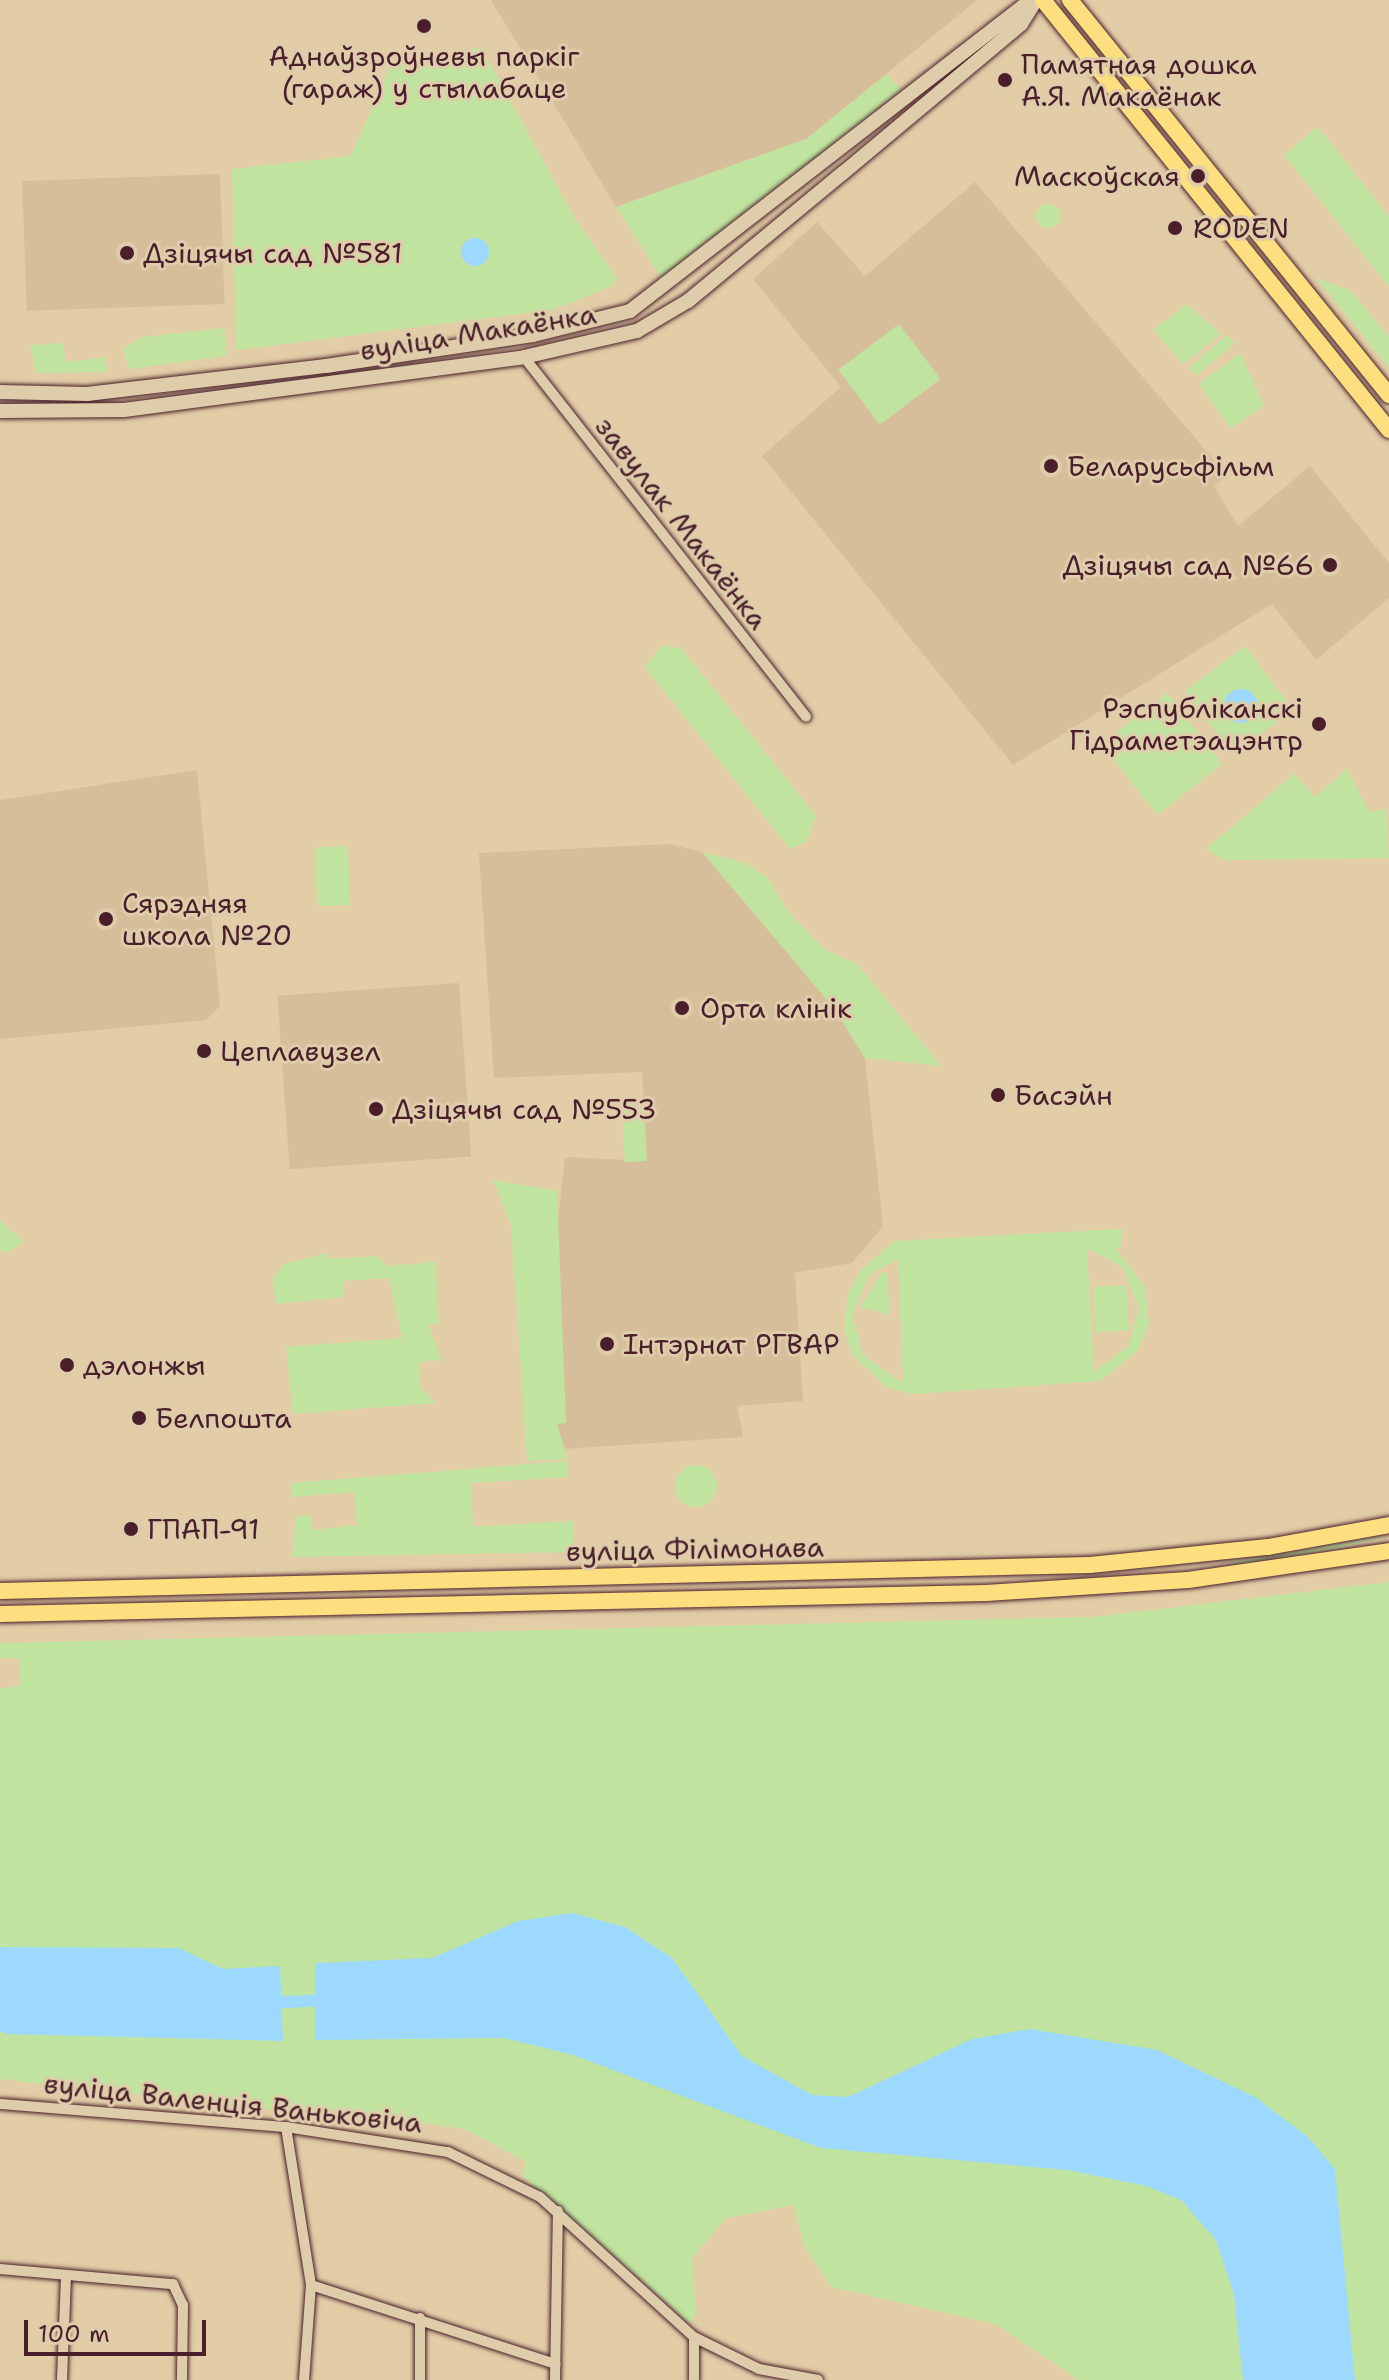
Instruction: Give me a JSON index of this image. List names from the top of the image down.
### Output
{
  "streets": {
    "main road": ["вуліца Філімонава"],
    "street": ["вуліца Макаёнка", "завулак Макаёнка", "вуліца Валенція Ваньковіча"]
  },
  "crossings": [
    ["вуліца Макаёнка", "завулак Макаёнка"]
  ],
  "places": [
    "Аднаўзроўневы паркіг (гараж) у стылабаце",
    "Памятная дошка А.Я. Макаёнак",
    "Маскоўская",
    "RODEN",
    "Дзіцячы сад №581",
    "Беларусьфільм",
    "Дзіцячы сад №66",
    "Рэспубліканскі Гідраметэацэнтр",
    "Сярэдняя школа №20",
    "Орта клінік",
    "Цеплавузел",
    "Басэйн",
    "Дзіцячы сад №553",
    "Інтэрнат РГВАР",
    "дэлонжы",
    "Белпошта",
    "ГПАП-91"
  ],
  "scale_bar": "100 m"
}
